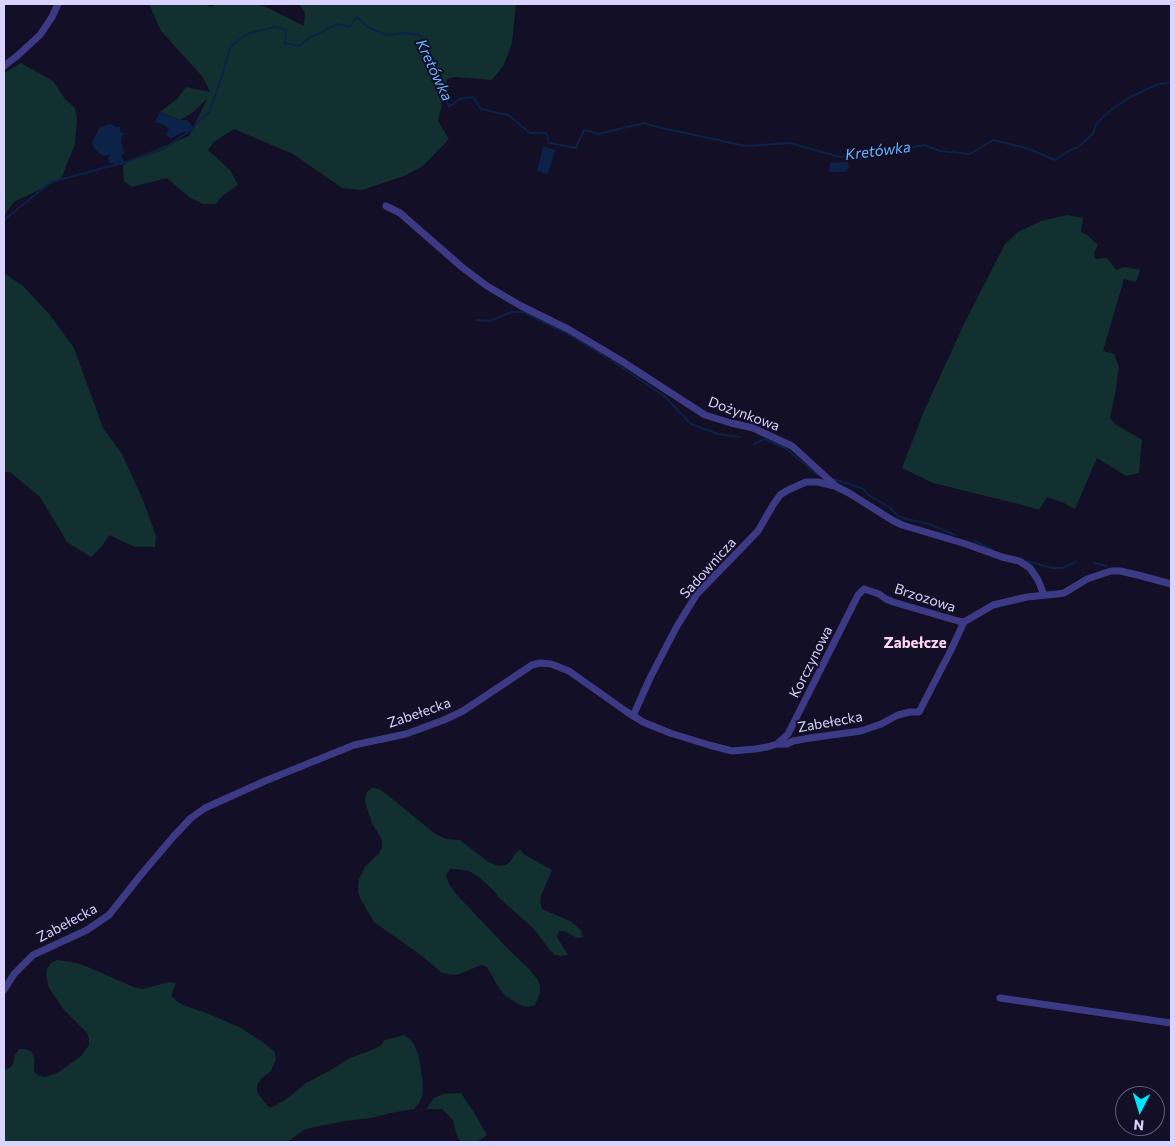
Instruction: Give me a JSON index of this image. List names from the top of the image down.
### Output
{
  "streets": {
    "street": [
      "Dożynkowa",
      "Sadownicza",
      "Brzozowa",
      "Korczynowa",
      "Zabełecka"
    ]
  },
  "crossings": [
    ["Dożynkowa", "Sadownicza"],
    ["Dożynkowa", "Brzozowa"],
    ["Sadownicza", "Zabełecka"],
    ["Brzozowa", "Korczynowa"],
    ["Brzozowa", "Zabełecka"],
    ["Korczynowa", "Zabełecka"]
  ],
  "districts": ["Zabełcze"],
  "water": ["Kretówka"],
  "north": "bottom"
}
